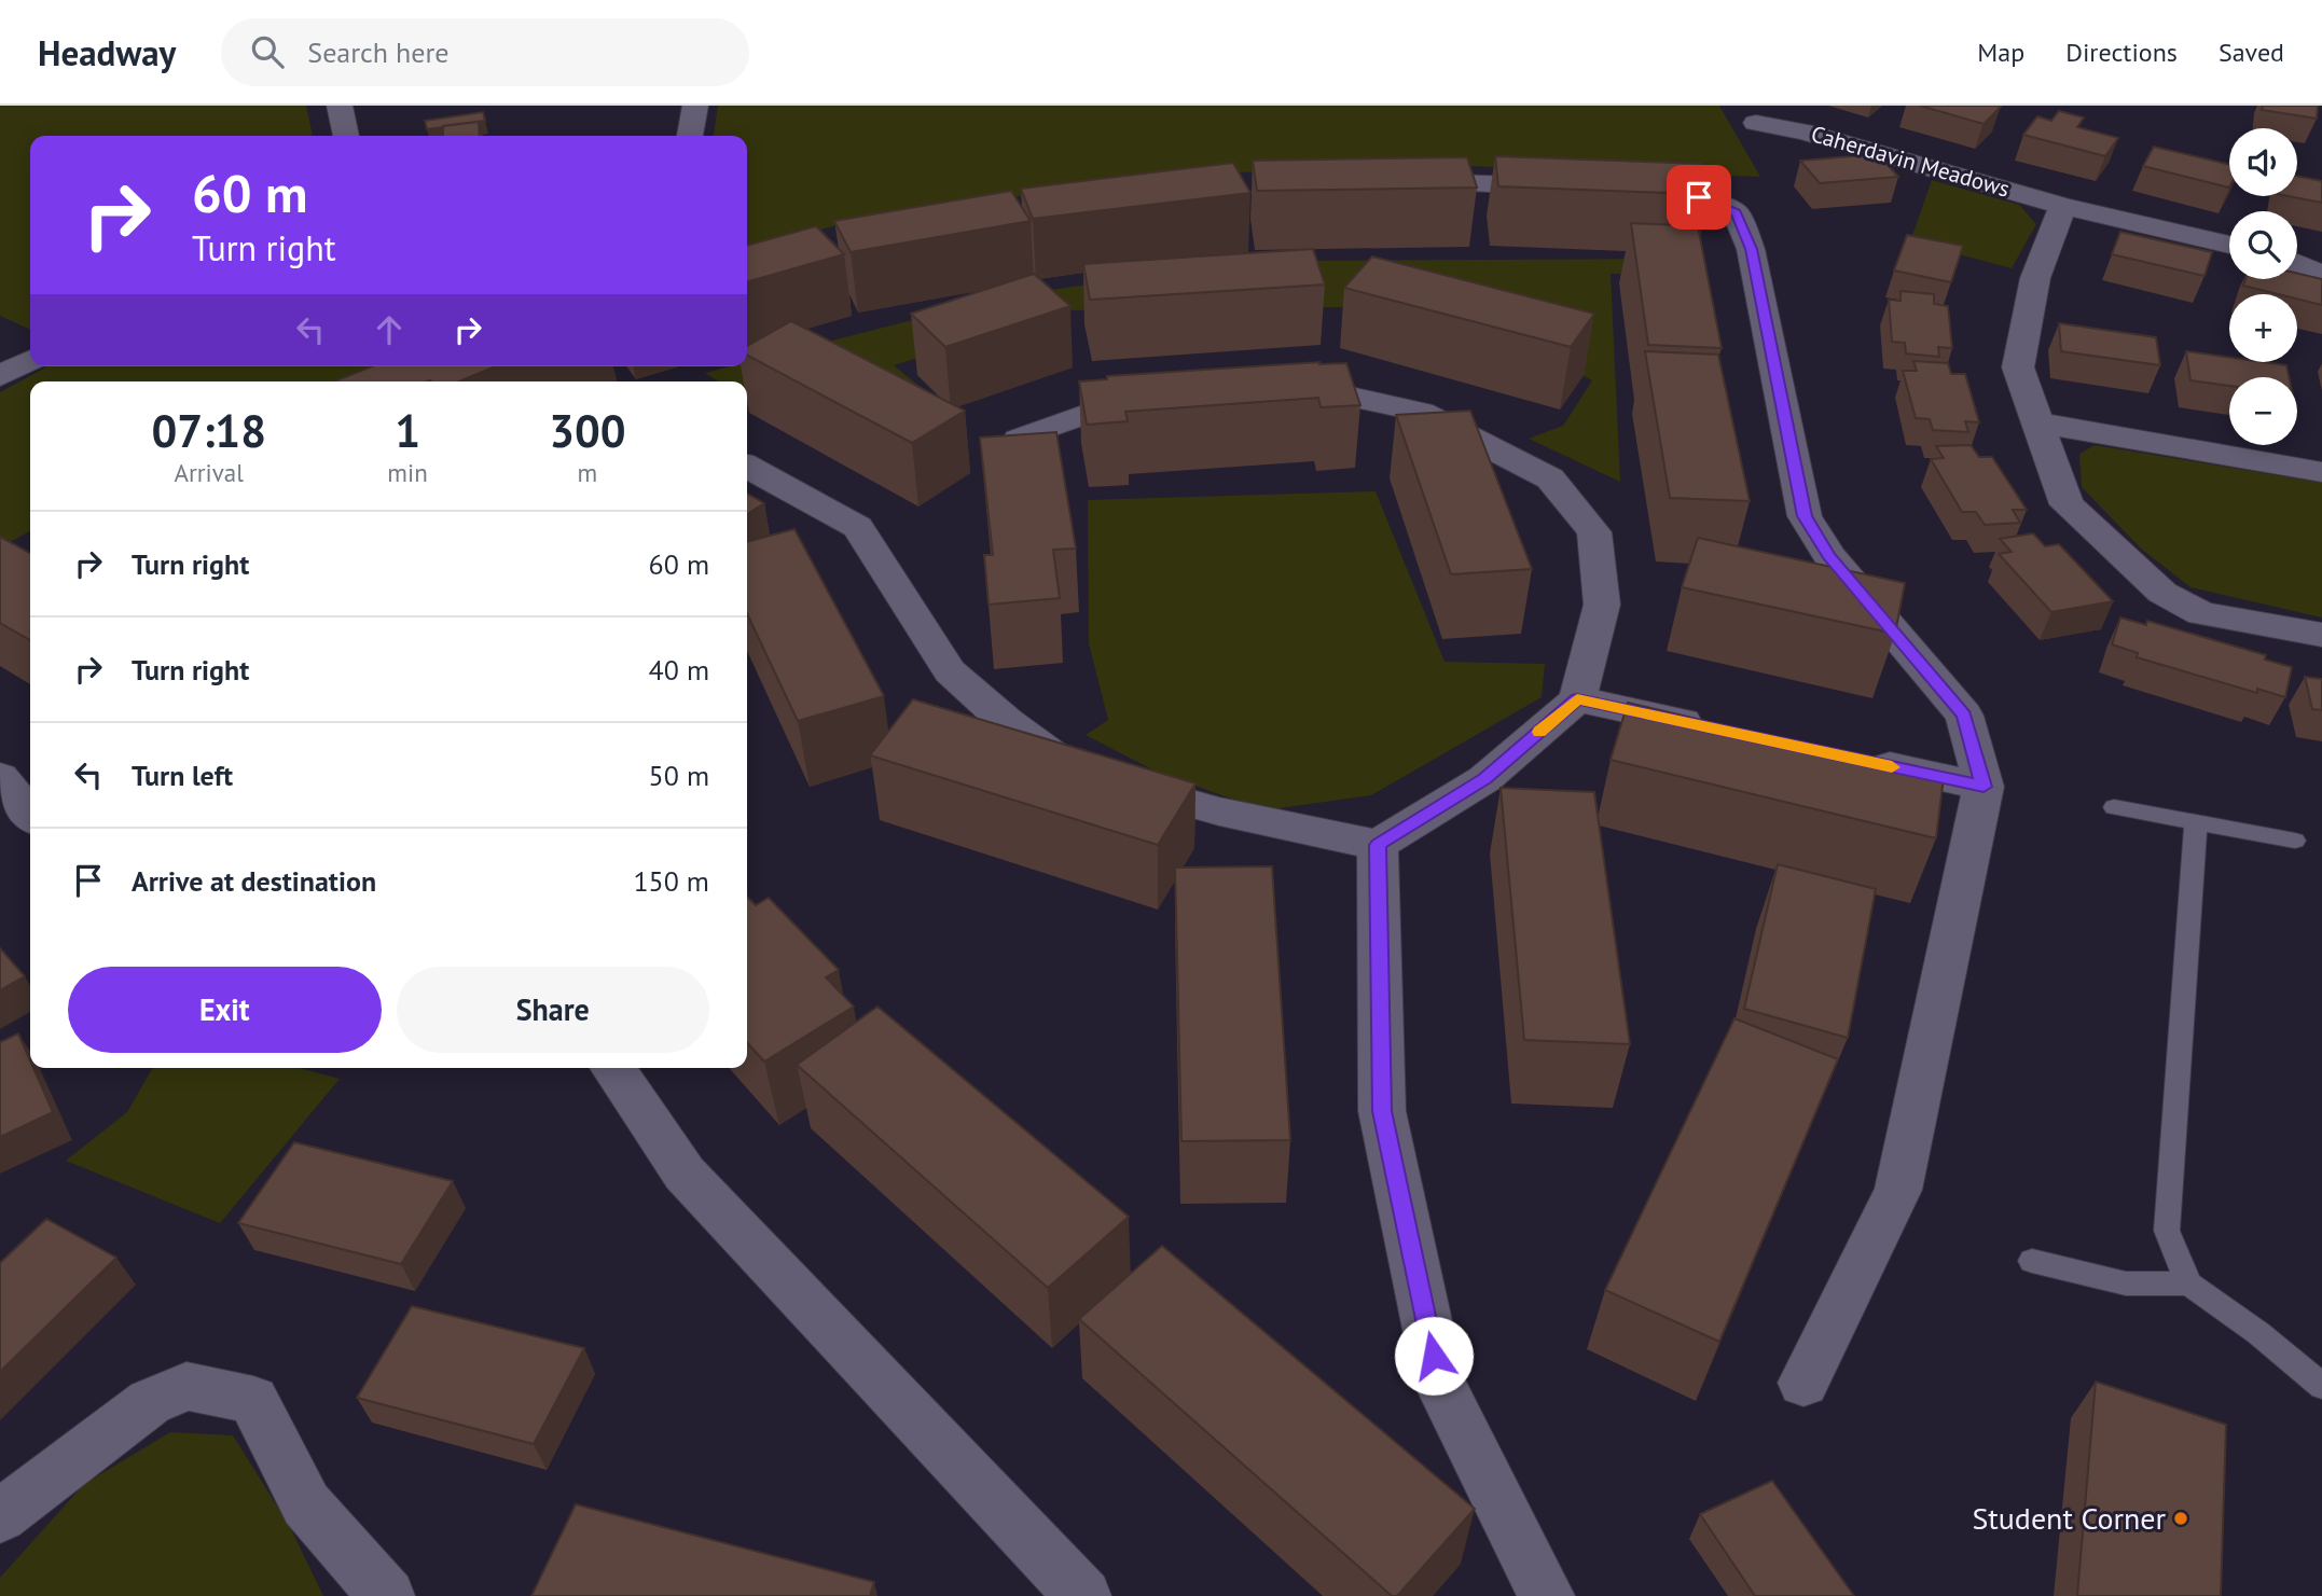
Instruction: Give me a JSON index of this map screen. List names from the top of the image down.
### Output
{
  "streets": {
    "street": ["Caherdavin Meadows"]
  },
  "places": ["Student Corner"],
  "page": {
    "header": "Headway",
    "search": "Search here",
    "nav": ["Map", "Directions", "Saved"],
    "map_buttons": ["+", "−"],
    "turn": ["60 m", "Turn right"],
    "eta": [
      "07:18",
      "Arrival",
      "1",
      "min",
      "300",
      "m"
    ],
    "list": [
      {
        "name": "Turn right",
        "value": "60 m"
      },
      {
        "name": "Turn right",
        "value": "40 m"
      },
      {
        "name": "Turn left",
        "value": "50 m"
      },
      {
        "name": "Arrive at destination",
        "value": "150 m"
      }
    ],
    "buttons": ["Exit", "Share"]
  }
}
